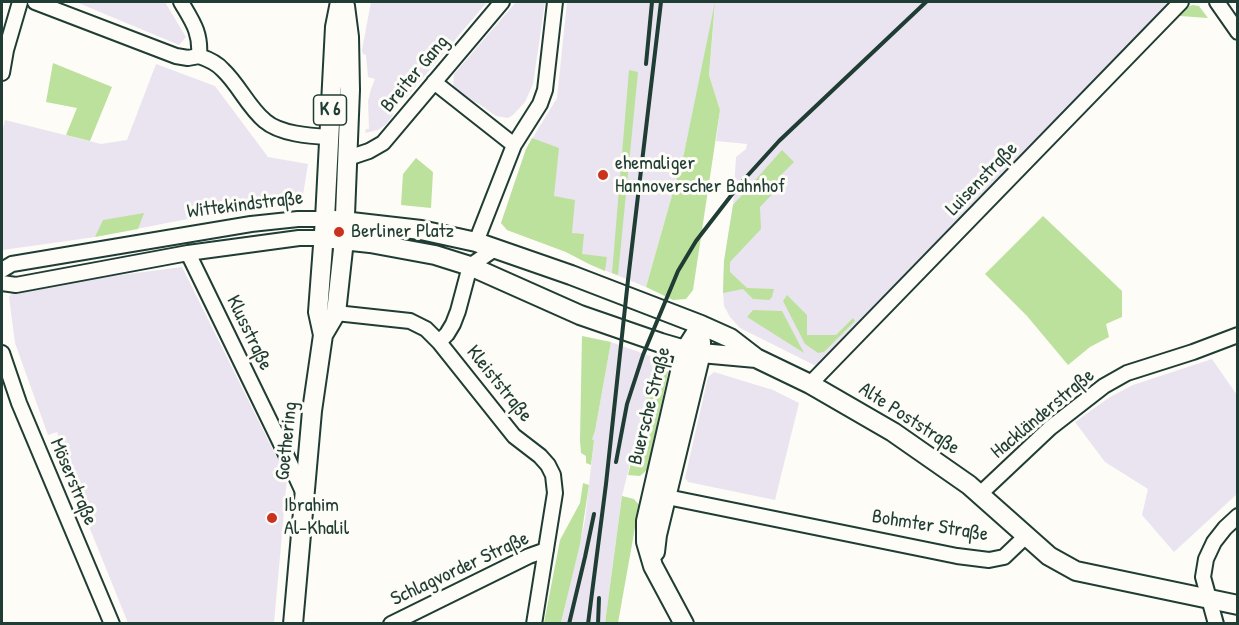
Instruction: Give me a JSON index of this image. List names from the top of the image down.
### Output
{
  "streets": {
    "main road": [
      "K 6",
      "Wittekindstraße",
      "Buersche Straße",
      "Alte Poststraße",
      "Goethering"
    ],
    "street": [
      "Breiter Gang",
      "Luisenstraße",
      "Klusstraße",
      "Kleiststraße",
      "Hackländerstraße",
      "Möserstraße",
      "Bohmter Straße",
      "Schlagvorder Straße"
    ]
  },
  "crossings": [
    ["Breiter Gang", "K 6"],
    ["K 6", "Wittekindstraße"],
    ["K 6", "Goethering"],
    ["Luisenstraße", "Alte Poststraße"],
    ["Wittekindstraße", "Klusstraße"],
    ["Wittekindstraße", "Buersche Straße"],
    ["Wittekindstraße", "Alte Poststraße"],
    ["Wittekindstraße", "Goethering"],
    ["Klusstraße", "Goethering"],
    ["Kleiststraße", "Goethering"],
    ["Kleiststraße", "Schlagvorder Straße"],
    ["Buersche Straße", "Alte Poststraße"],
    ["Buersche Straße", "Bohmter Straße"],
    ["Hackländerstraße", "Alte Poststraße"],
    ["Alte Poststraße", "Bohmter Straße"]
  ],
  "places": ["ehemaliger Hannoverscher Bahnhof", "Berliner Platz", "Ibrahim Al-Khalil"]
}
